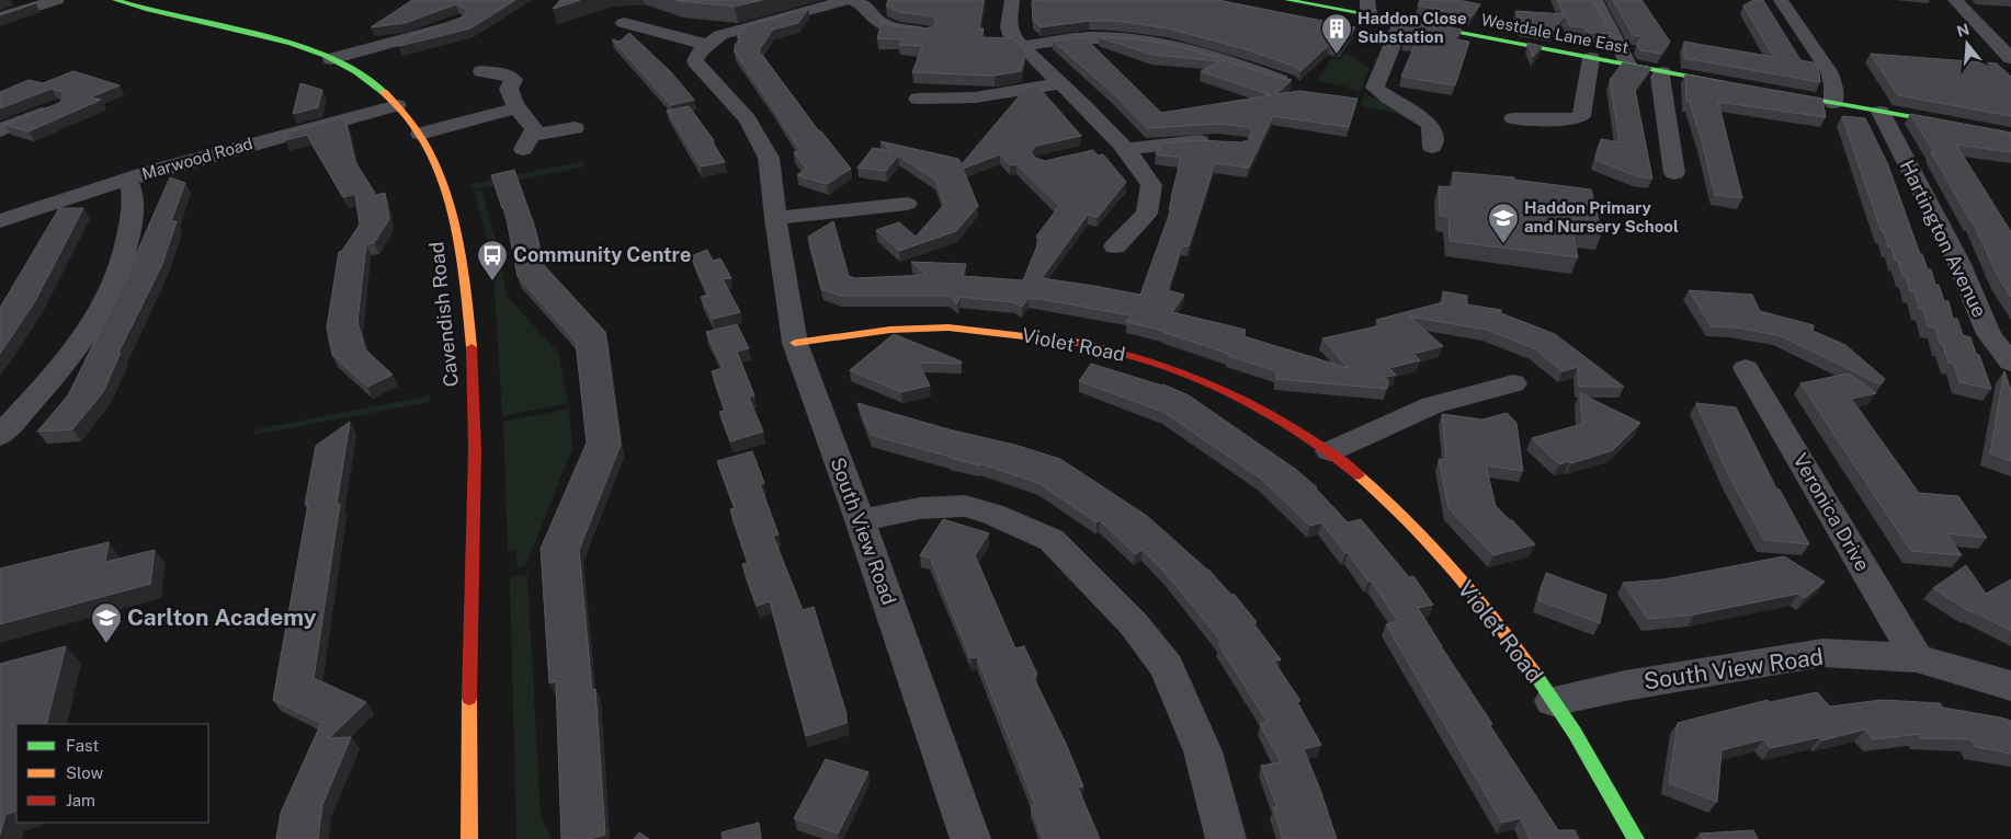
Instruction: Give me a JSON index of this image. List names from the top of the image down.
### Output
{
  "streets": {
    "street": [
      "Westdale Lane East",
      "Marwood Road",
      "Hartington Avenue",
      "Cavendish Road",
      "Violet Road",
      "Veronica Drive",
      "South View Road"
    ]
  },
  "crossings": [
    ["Marwood Road", "Cavendish Road"],
    ["Violet Road", "South View Road"],
    ["Veronica Drive", "South View Road"]
  ],
  "places": {
    "building": ["Haddon Close Substation"],
    "school or university": ["Haddon Primary and Nursery School", "Carlton Academy"],
    "bus stop": ["Community Centre"]
  },
  "legend": ["Fast", "Slow", "Jam"],
  "north": "top"
}
